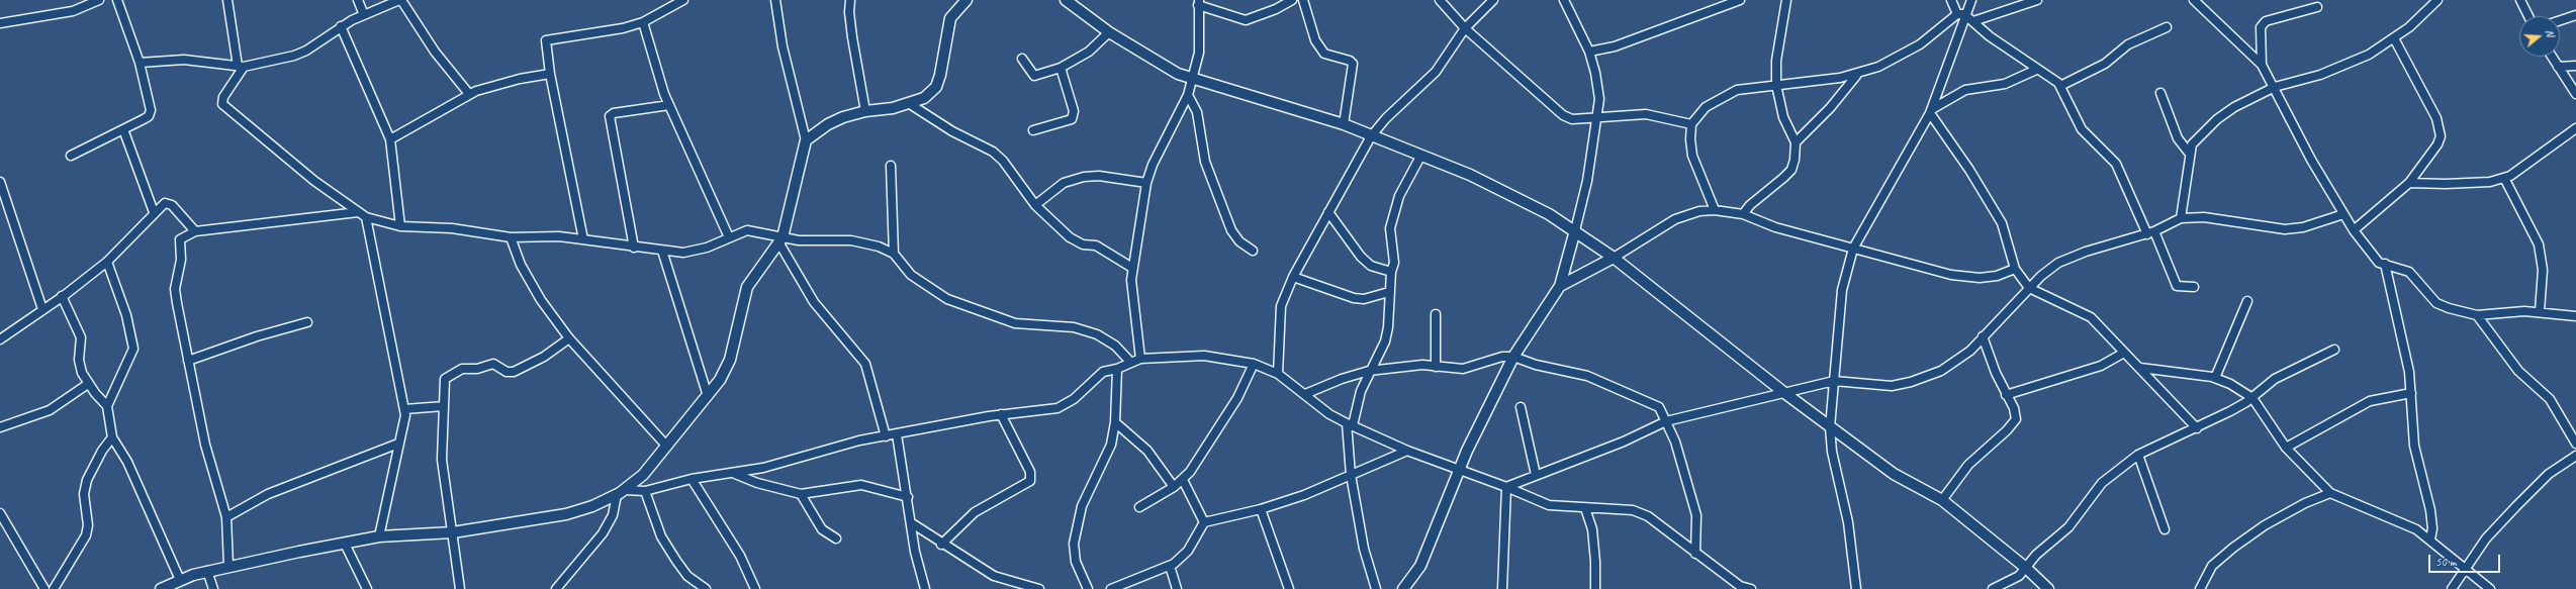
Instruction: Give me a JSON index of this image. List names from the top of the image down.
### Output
{
  "scale_bar": "50 m",
  "north": "right"
}
